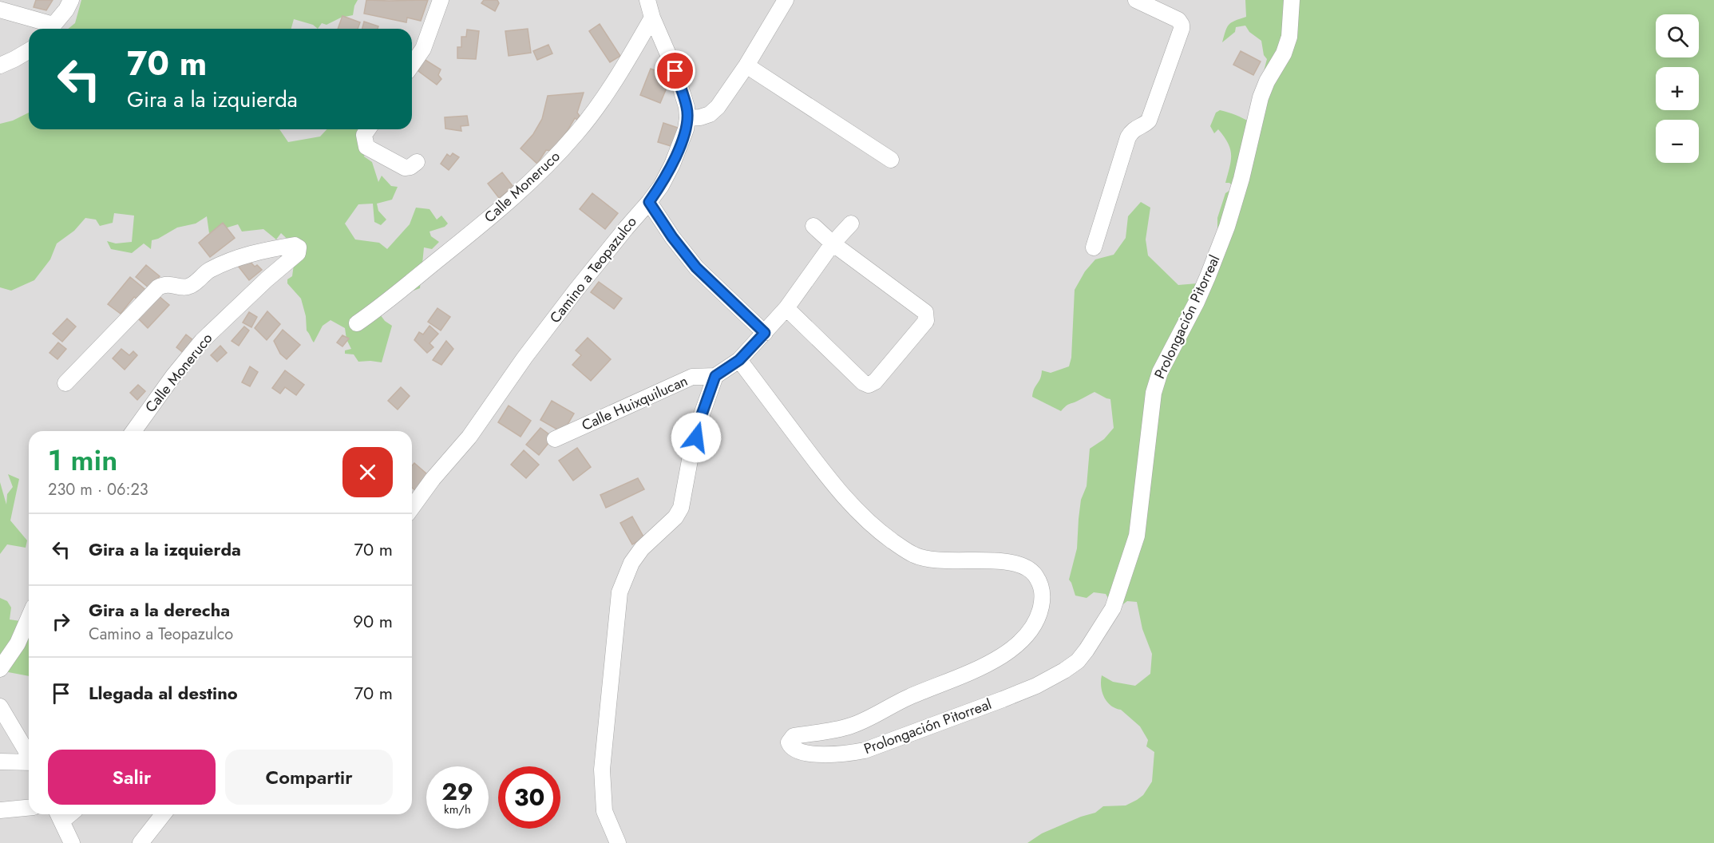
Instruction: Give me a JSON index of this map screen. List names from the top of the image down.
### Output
{
  "streets": {
    "street": [
      "Calle Moneruco",
      "Camino a Teopazulco",
      "Prolongación Pitorreal",
      "Calle Huixquilucan"
    ]
  },
  "crossings": [
    ["Calle Moneruco", "Camino a Teopazulco"]
  ],
  "page": {
    "map_buttons": ["+", "−"],
    "turn": ["70 m", "Gira a la izquierda"],
    "heading": ["1 min", "230 m · 06:23"],
    "list": [
      {
        "name": "Gira a la izquierda",
        "value": "70 m"
      },
      {
        "name": "Gira a la derecha",
        "note": "Camino a Teopazulco",
        "value": "90 m"
      },
      {
        "name": "Llegada al destino",
        "value": "70 m"
      }
    ],
    "buttons": ["Salir", "Compartir"],
    "speed": "29 km/h",
    "limit": "30"
  }
}
